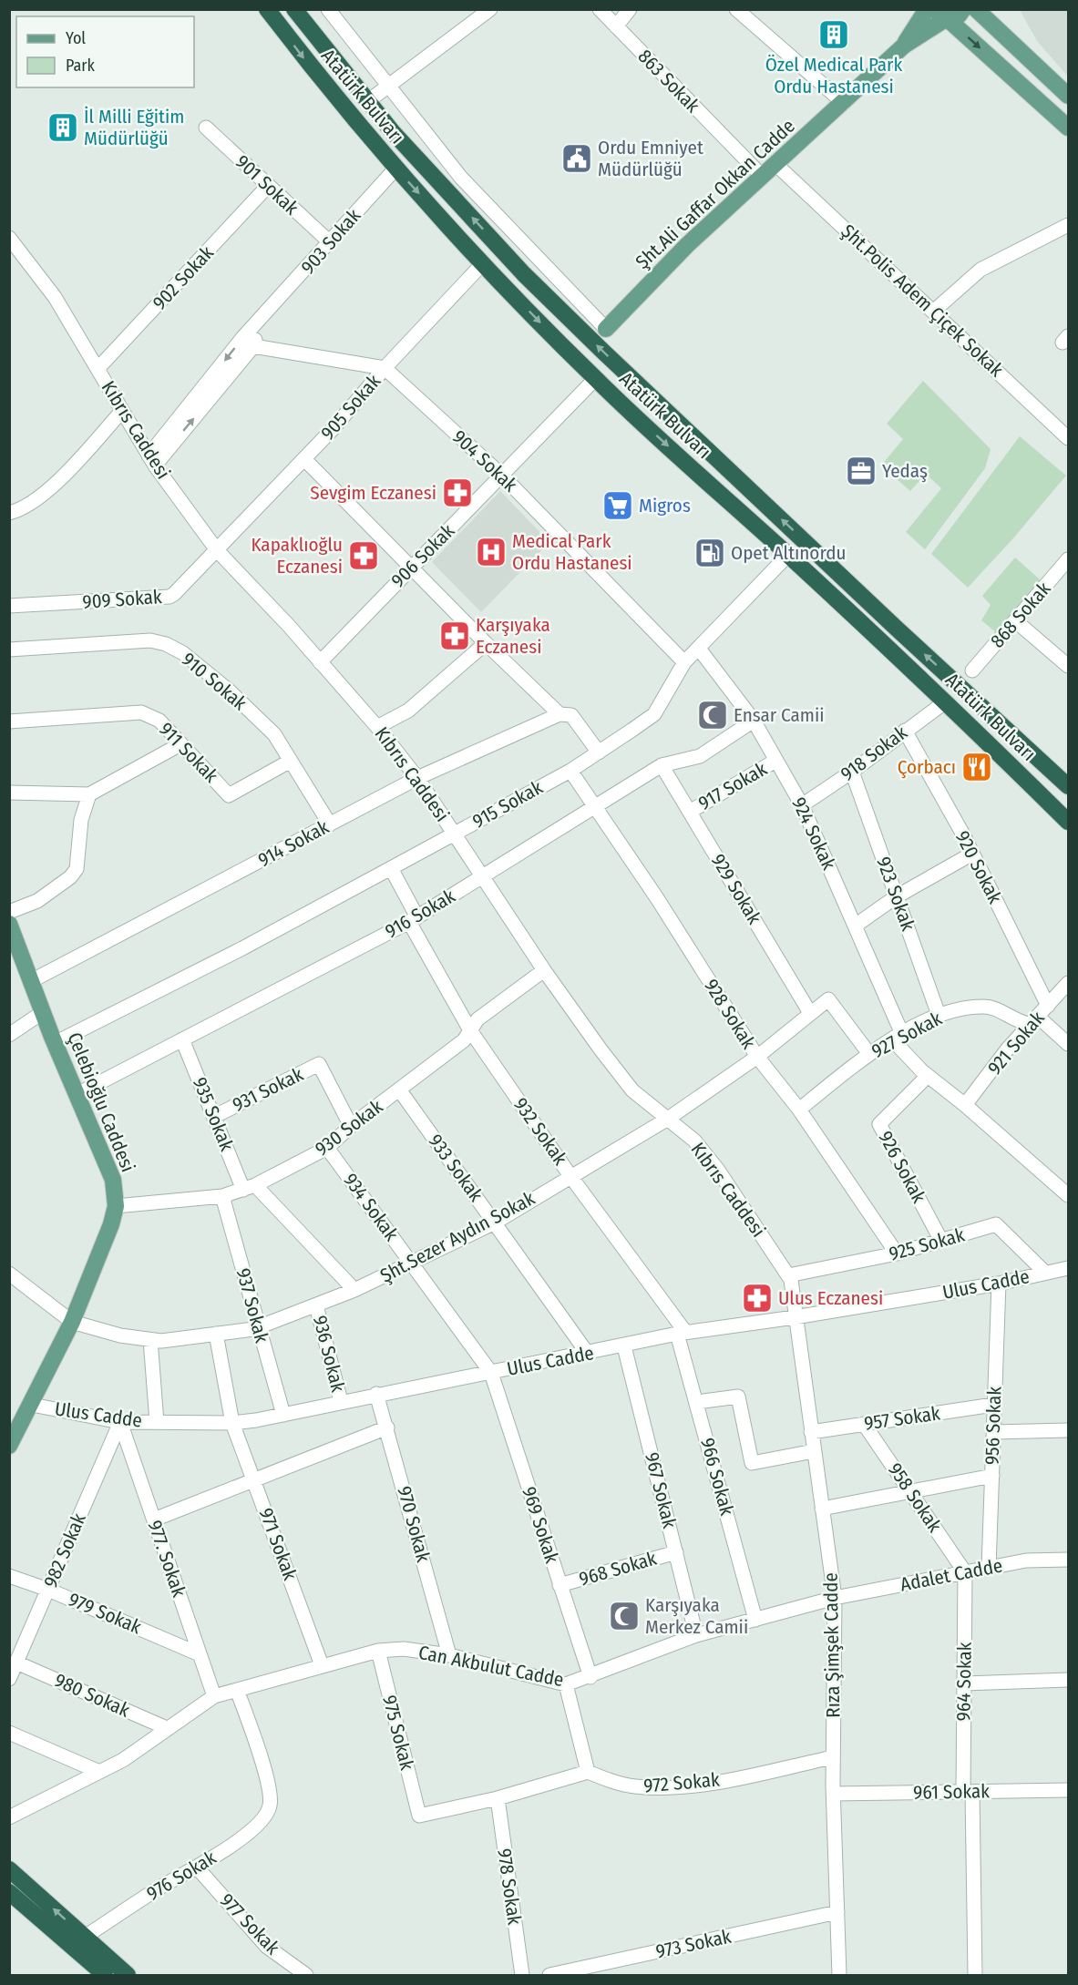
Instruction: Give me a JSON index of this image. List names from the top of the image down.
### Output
{
  "streets": {
    "highway": ["Atatürk Bulvarı"],
    "main road": ["Şht.Ali Gaffar Okkan Cadde", "Çelebioğlu Caddesi"],
    "street": [
      "863 Sokak",
      "901 Sokak",
      "903 Sokak",
      "902 Sokak",
      "Şht.Polis Adem Çiçek Sokak",
      "905 Sokak",
      "Kıbrıs Caddesi",
      "904 Sokak",
      "906 Sokak",
      "909 Sokak",
      "868 Sokak",
      "910 Sokak",
      "911 Sokak",
      "918 Sokak",
      "917 Sokak",
      "915 Sokak",
      "924 Sokak",
      "914 Sokak",
      "920 Sokak",
      "929 Sokak",
      "923 Sokak",
      "916 Sokak",
      "928 Sokak",
      "927 Sokak",
      "921 Sokak",
      "931 Sokak",
      "935 Sokak",
      "930 Sokak",
      "932 Sokak",
      "926 Sokak",
      "933 Sokak",
      "934 Sokak",
      "Şht.Sezer Aydın Sokak",
      "925 Sokak",
      "Ulus Cadde",
      "937 Sokak",
      "936 Sokak",
      "957 Sokak",
      "956 Sokak",
      "966 Sokak",
      "967 Sokak",
      "958 Sokak",
      "970 Sokak",
      "969 Sokak",
      "971 Sokak",
      "982 Sokak",
      "977. Sokak",
      "968 Sokak",
      "Adalet Cadde",
      "979 Sokak",
      "Rıza Şimşek Cadde",
      "Can Akbulut Cadde",
      "964 Sokak",
      "980 Sokak",
      "975 Sokak",
      "972 Sokak",
      "961 Sokak",
      "976 Sokak",
      "978 Sokak",
      "977 Sokak",
      "973 Sokak"
    ]
  },
  "crossings": [
    ["863 Sokak", "Şht.Ali Gaffar Okkan Cadde"],
    ["Atatürk Bulvarı", "903 Sokak"],
    ["Atatürk Bulvarı", "905 Sokak"],
    ["Atatürk Bulvarı", "906 Sokak"],
    ["Atatürk Bulvarı", "918 Sokak"],
    ["Atatürk Bulvarı", "915 Sokak"],
    ["901 Sokak", "903 Sokak"],
    ["901 Sokak", "902 Sokak"],
    ["Şht.Ali Gaffar Okkan Cadde", "Şht.Polis Adem Çiçek Sokak"],
    ["903 Sokak", "Kıbrıs Caddesi"],
    ["902 Sokak", "Kıbrıs Caddesi"],
    ["905 Sokak", "Kıbrıs Caddesi"],
    ["905 Sokak", "904 Sokak"],
    ["905 Sokak", "909 Sokak"],
    ["Kıbrıs Caddesi", "906 Sokak"],
    ["Kıbrıs Caddesi", "909 Sokak"],
    ["Kıbrıs Caddesi", "915 Sokak"],
    ["Kıbrıs Caddesi", "914 Sokak"],
    ["Kıbrıs Caddesi", "916 Sokak"],
    ["Kıbrıs Caddesi", "930 Sokak"],
    ["Kıbrıs Caddesi", "Şht.Sezer Aydın Sokak"],
    ["Kıbrıs Caddesi", "925 Sokak"],
    ["Kıbrıs Caddesi", "Ulus Cadde"],
    ["Kıbrıs Caddesi", "Rıza Şimşek Cadde"],
    ["904 Sokak", "906 Sokak"],
    ["904 Sokak", "915 Sokak"],
    ["910 Sokak", "911 Sokak"],
    ["910 Sokak", "914 Sokak"],
    ["918 Sokak", "924 Sokak"],
    ["918 Sokak", "920 Sokak"],
    ["918 Sokak", "923 Sokak"],
    ["917 Sokak", "924 Sokak"],
    ["917 Sokak", "929 Sokak"],
    ["915 Sokak", "924 Sokak"],
    ["915 Sokak", "928 Sokak"],
    ["915 Sokak", "Çelebioğlu Caddesi"],
    ["915 Sokak", "932 Sokak"],
    ["924 Sokak", "916 Sokak"],
    ["924 Sokak", "927 Sokak"],
    ["924 Sokak", "921 Sokak"],
    ["924 Sokak", "926 Sokak"],
    ["914 Sokak", "Çelebioğlu Caddesi"],
    ["920 Sokak", "921 Sokak"],
    ["929 Sokak", "916 Sokak"],
    ["929 Sokak", "Şht.Sezer Aydın Sokak"],
    ["923 Sokak", "927 Sokak"],
    ["916 Sokak", "928 Sokak"],
    ["916 Sokak", "Çelebioğlu Caddesi"],
    ["916 Sokak", "935 Sokak"],
    ["916 Sokak", "932 Sokak"],
    ["928 Sokak", "927 Sokak"],
    ["928 Sokak", "Şht.Sezer Aydın Sokak"],
    ["928 Sokak", "925 Sokak"],
    ["927 Sokak", "921 Sokak"],
    ["927 Sokak", "Şht.Sezer Aydın Sokak"],
    ["931 Sokak", "935 Sokak"],
    ["931 Sokak", "930 Sokak"],
    ["Çelebioğlu Caddesi", "930 Sokak"],
    ["Çelebioğlu Caddesi", "Şht.Sezer Aydın Sokak"],
    ["Çelebioğlu Caddesi", "Ulus Cadde"],
    ["935 Sokak", "930 Sokak"],
    ["935 Sokak", "Şht.Sezer Aydın Sokak"],
    ["930 Sokak", "932 Sokak"],
    ["930 Sokak", "933 Sokak"],
    ["930 Sokak", "934 Sokak"],
    ["930 Sokak", "937 Sokak"],
    ["932 Sokak", "Şht.Sezer Aydın Sokak"],
    ["932 Sokak", "Ulus Cadde"],
    ["932 Sokak", "966 Sokak"],
    ["926 Sokak", "925 Sokak"],
    ["933 Sokak", "Şht.Sezer Aydın Sokak"],
    ["933 Sokak", "Ulus Cadde"],
    ["934 Sokak", "Şht.Sezer Aydın Sokak"],
    ["934 Sokak", "Ulus Cadde"],
    ["934 Sokak", "969 Sokak"],
    ["Şht.Sezer Aydın Sokak", "937 Sokak"],
    ["Şht.Sezer Aydın Sokak", "936 Sokak"],
    ["Şht.Sezer Aydın Sokak", "971 Sokak"],
    ["925 Sokak", "Ulus Cadde"],
    ["Ulus Cadde", "937 Sokak"],
    ["Ulus Cadde", "936 Sokak"],
    ["Ulus Cadde", "956 Sokak"],
    ["Ulus Cadde", "966 Sokak"],
    ["Ulus Cadde", "967 Sokak"],
    ["Ulus Cadde", "970 Sokak"],
    ["Ulus Cadde", "969 Sokak"],
    ["Ulus Cadde", "971 Sokak"],
    ["Ulus Cadde", "982 Sokak"],
    ["Ulus Cadde", "977. Sokak"],
    ["Ulus Cadde", "Rıza Şimşek Cadde"],
    ["957 Sokak", "956 Sokak"],
    ["957 Sokak", "958 Sokak"],
    ["957 Sokak", "Rıza Şimşek Cadde"],
    ["956 Sokak", "Adalet Cadde"],
    ["966 Sokak", "Can Akbulut Cadde"],
    ["967 Sokak", "968 Sokak"],
    ["967 Sokak", "Can Akbulut Cadde"],
    ["958 Sokak", "Adalet Cadde"],
    ["958 Sokak", "964 Sokak"],
    ["970 Sokak", "Can Akbulut Cadde"],
    ["969 Sokak", "968 Sokak"],
    ["969 Sokak", "Can Akbulut Cadde"],
    ["971 Sokak", "Can Akbulut Cadde"],
    ["982 Sokak", "977. Sokak"],
    ["982 Sokak", "979 Sokak"],
    ["982 Sokak", "980 Sokak"],
    ["977. Sokak", "979 Sokak"],
    ["977. Sokak", "Can Akbulut Cadde"],
    ["Adalet Cadde", "Rıza Şimşek Cadde"],
    ["Adalet Cadde", "Can Akbulut Cadde"],
    ["Adalet Cadde", "964 Sokak"],
    ["Rıza Şimşek Cadde", "Can Akbulut Cadde"],
    ["Rıza Şimşek Cadde", "972 Sokak"],
    ["Rıza Şimşek Cadde", "961 Sokak"],
    ["Rıza Şimşek Cadde", "973 Sokak"],
    ["Can Akbulut Cadde", "980 Sokak"],
    ["Can Akbulut Cadde", "975 Sokak"],
    ["Can Akbulut Cadde", "976 Sokak"],
    ["964 Sokak", "961 Sokak"],
    ["975 Sokak", "978 Sokak"],
    ["976 Sokak", "977 Sokak"]
  ],
  "places": {
    "building": ["Özel Medical Park Ordu Hastanesi", "İl Milli Eğitim Müdürlüğü"],
    "public building": ["Ordu Emniyet Müdürlüğü"],
    "office": ["Yedaş"],
    "pharmacy": [
      "Sevgim Eczanesi",
      "Kapaklıoğlu Eczanesi",
      "Karşıyaka Eczanesi",
      "Ulus Eczanesi"
    ],
    "supermarket": ["Migros"],
    "hospital": ["Medical Park Ordu Hastanesi"],
    "fuel station": ["Opet Altınordu"],
    "mosque": ["Ensar Camii", "Karşıyaka Merkez Camii"],
    "restaurant": ["Çorbacı"]
  },
  "legend": ["Yol", "Park"]
}
